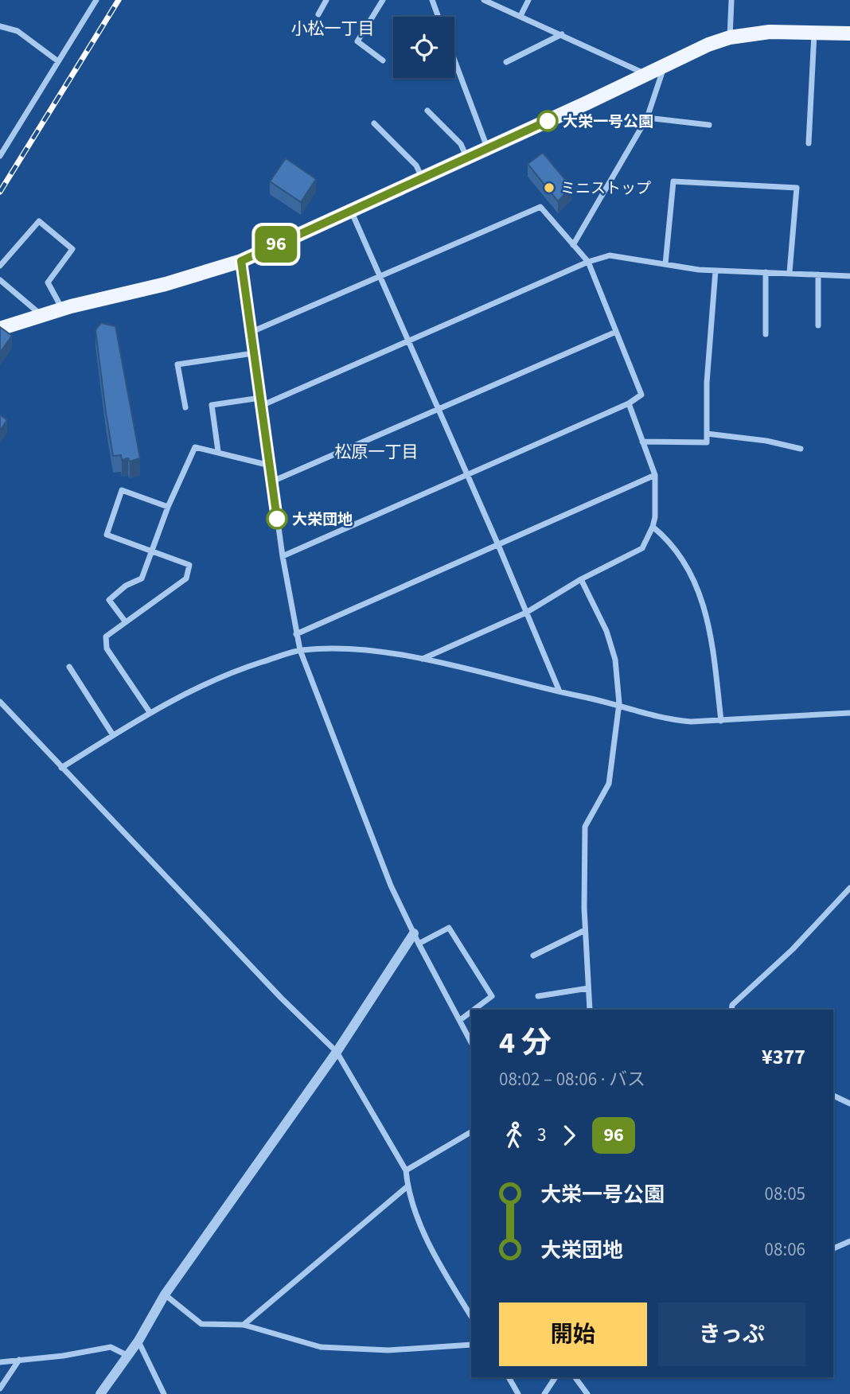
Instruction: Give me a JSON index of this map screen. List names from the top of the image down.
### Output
{
  "districts": ["小松一丁目", "松原一丁目"],
  "places": ["大栄一号公園", "ミニストップ", "大栄団地"],
  "lines": ["bus line 96"],
  "page": {
    "on_map": "96",
    "heading": ["4 分", "08:02 – 08:06 · バス", "¥377"],
    "legs": ["3", "96"],
    "list": [
      {
        "name": "大栄一号公園",
        "value": "08:05"
      },
      {
        "name": "大栄団地",
        "value": "08:06"
      }
    ],
    "buttons": ["開始", "きっぷ"]
  }
}
